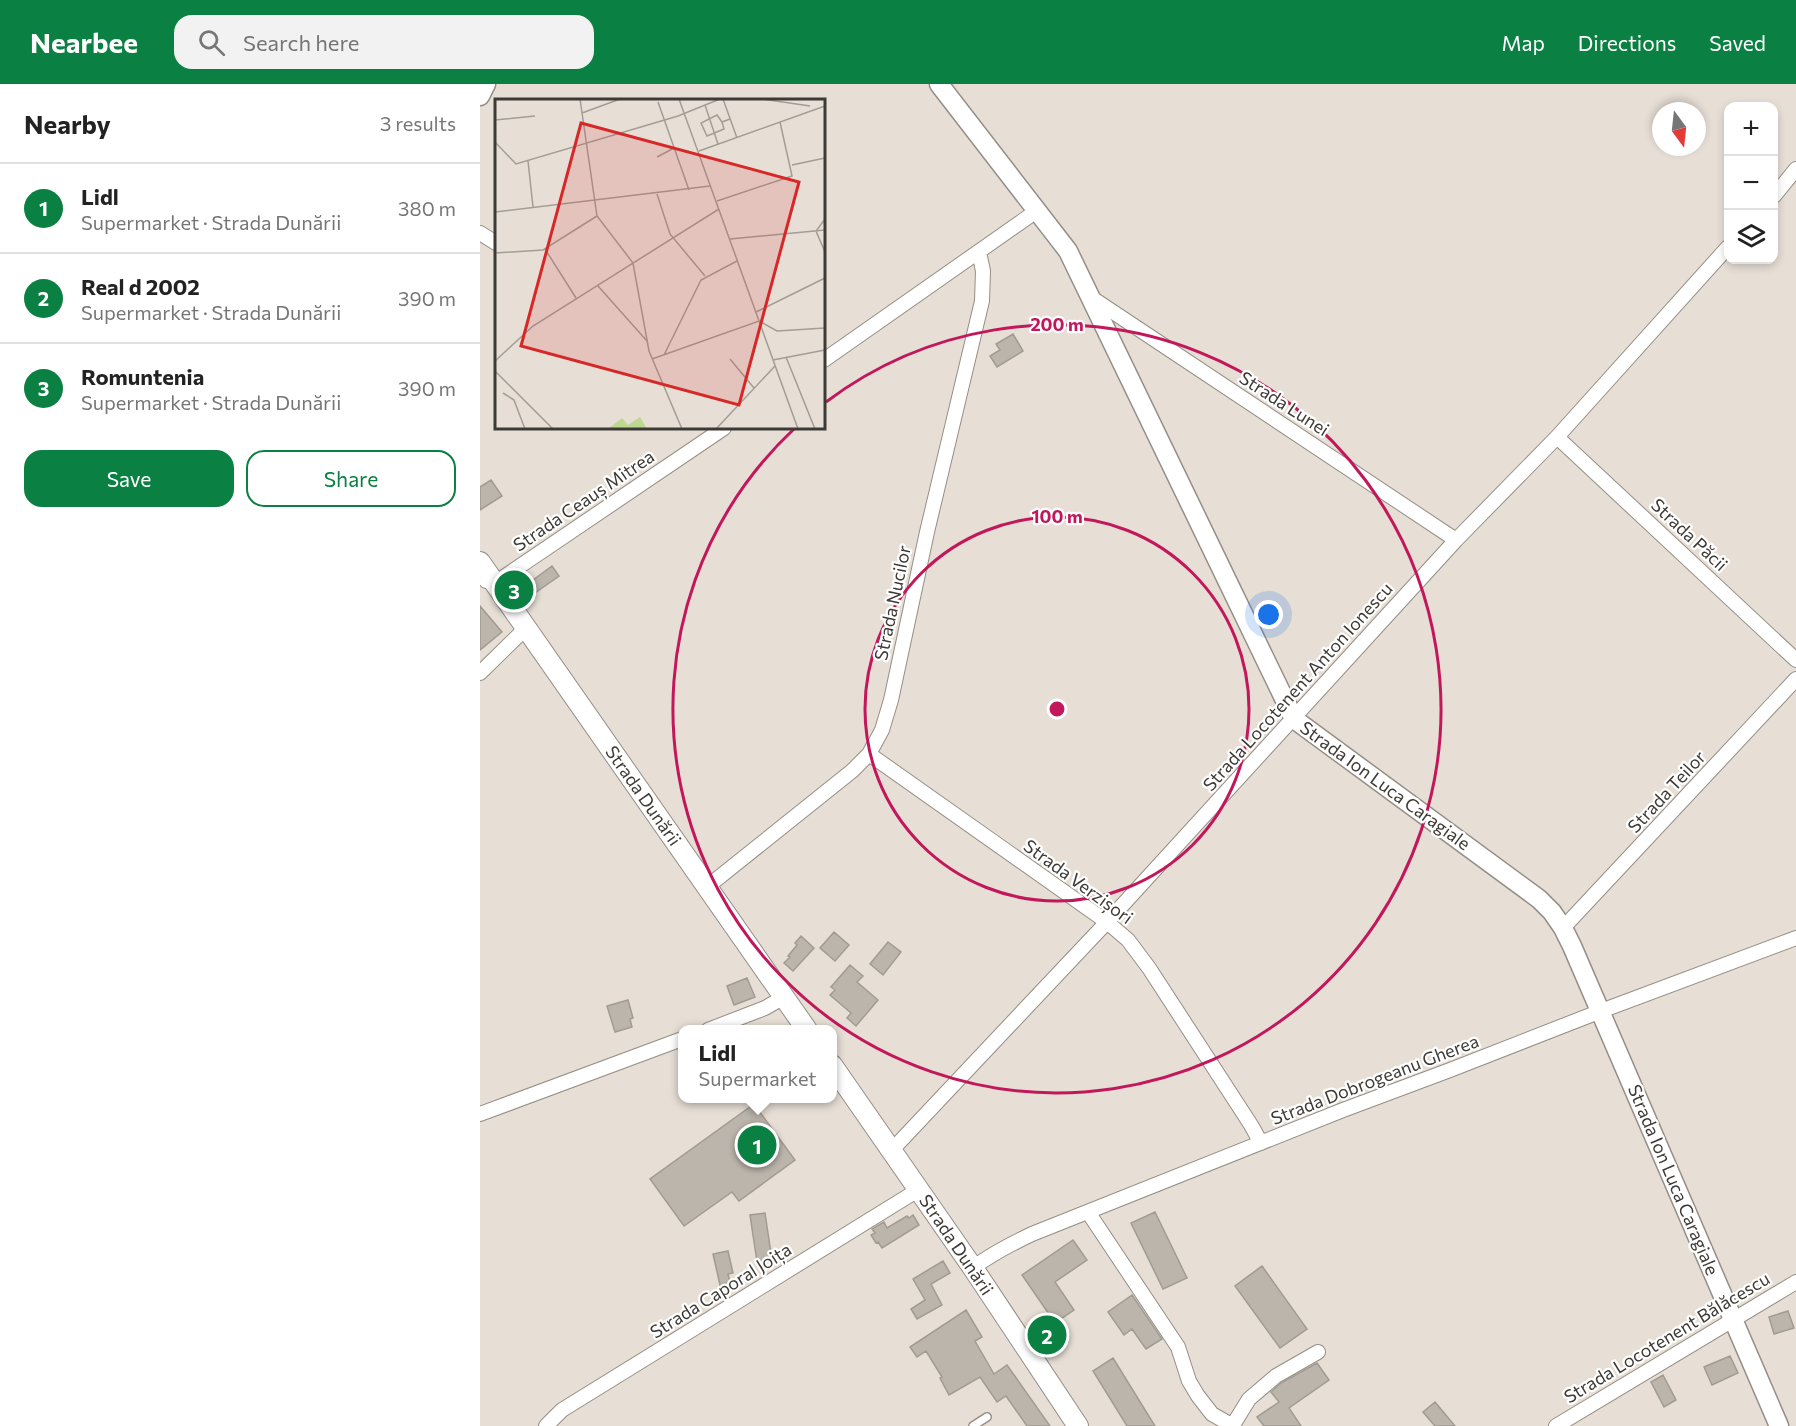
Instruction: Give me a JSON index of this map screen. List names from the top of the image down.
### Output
{
  "streets": {
    "main road": ["Strada Dunării"],
    "street": [
      "Strada Lunei",
      "Strada Ceauș Mitrea",
      "Strada Păcii",
      "Strada Nucilor",
      "Strada Locotenent Anton Ionescu",
      "Strada Ion Luca Caragiale",
      "Strada Teilor",
      "Strada Verzișori",
      "Strada Dobrogeanu Gherea",
      "Strada Caporal Joița",
      "Strada Locotenent Bălăcescu"
    ]
  },
  "crossings": [
    ["Strada Lunei", "Strada Locotenent Anton Ionescu"],
    ["Strada Lunei", "Strada Ion Luca Caragiale"],
    ["Strada Ceauș Mitrea", "Strada Dunării"],
    ["Strada Păcii", "Strada Locotenent Anton Ionescu"],
    ["Strada Nucilor", "Strada Dunării"],
    ["Strada Nucilor", "Strada Verzișori"],
    ["Strada Locotenent Anton Ionescu", "Strada Ion Luca Caragiale"],
    ["Strada Locotenent Anton Ionescu", "Strada Dunării"],
    ["Strada Locotenent Anton Ionescu", "Strada Verzișori"],
    ["Strada Ion Luca Caragiale", "Strada Teilor"],
    ["Strada Ion Luca Caragiale", "Strada Dobrogeanu Gherea"],
    ["Strada Ion Luca Caragiale", "Strada Locotenent Bălăcescu"],
    ["Strada Dunării", "Strada Dobrogeanu Gherea"],
    ["Strada Dunării", "Strada Caporal Joița"],
    ["Strada Verzișori", "Strada Dobrogeanu Gherea"]
  ],
  "north": "bottom",
  "page": {
    "header": "Nearbee",
    "search": "Search here",
    "nav": ["Map", "Directions", "Saved"],
    "heading": ["Nearby", "3 results"],
    "map_buttons": ["+", "−"],
    "list": [
      {
        "mark": "1",
        "name": "Lidl",
        "note": "Supermarket · Strada Dunării",
        "value": "380 m"
      },
      {
        "mark": "2",
        "name": "Real d 2002",
        "note": "Supermarket · Strada Dunării",
        "value": "390 m"
      },
      {
        "mark": "3",
        "name": "Romuntenia",
        "note": "Supermarket · Strada Dunării",
        "value": "390 m"
      }
    ],
    "buttons": ["Save", "Share"],
    "pins": ["3", "1", "2"],
    "popup": ["Lidl", "Supermarket"]
  },
  "rings": ["200 m", "100 m"]
}
